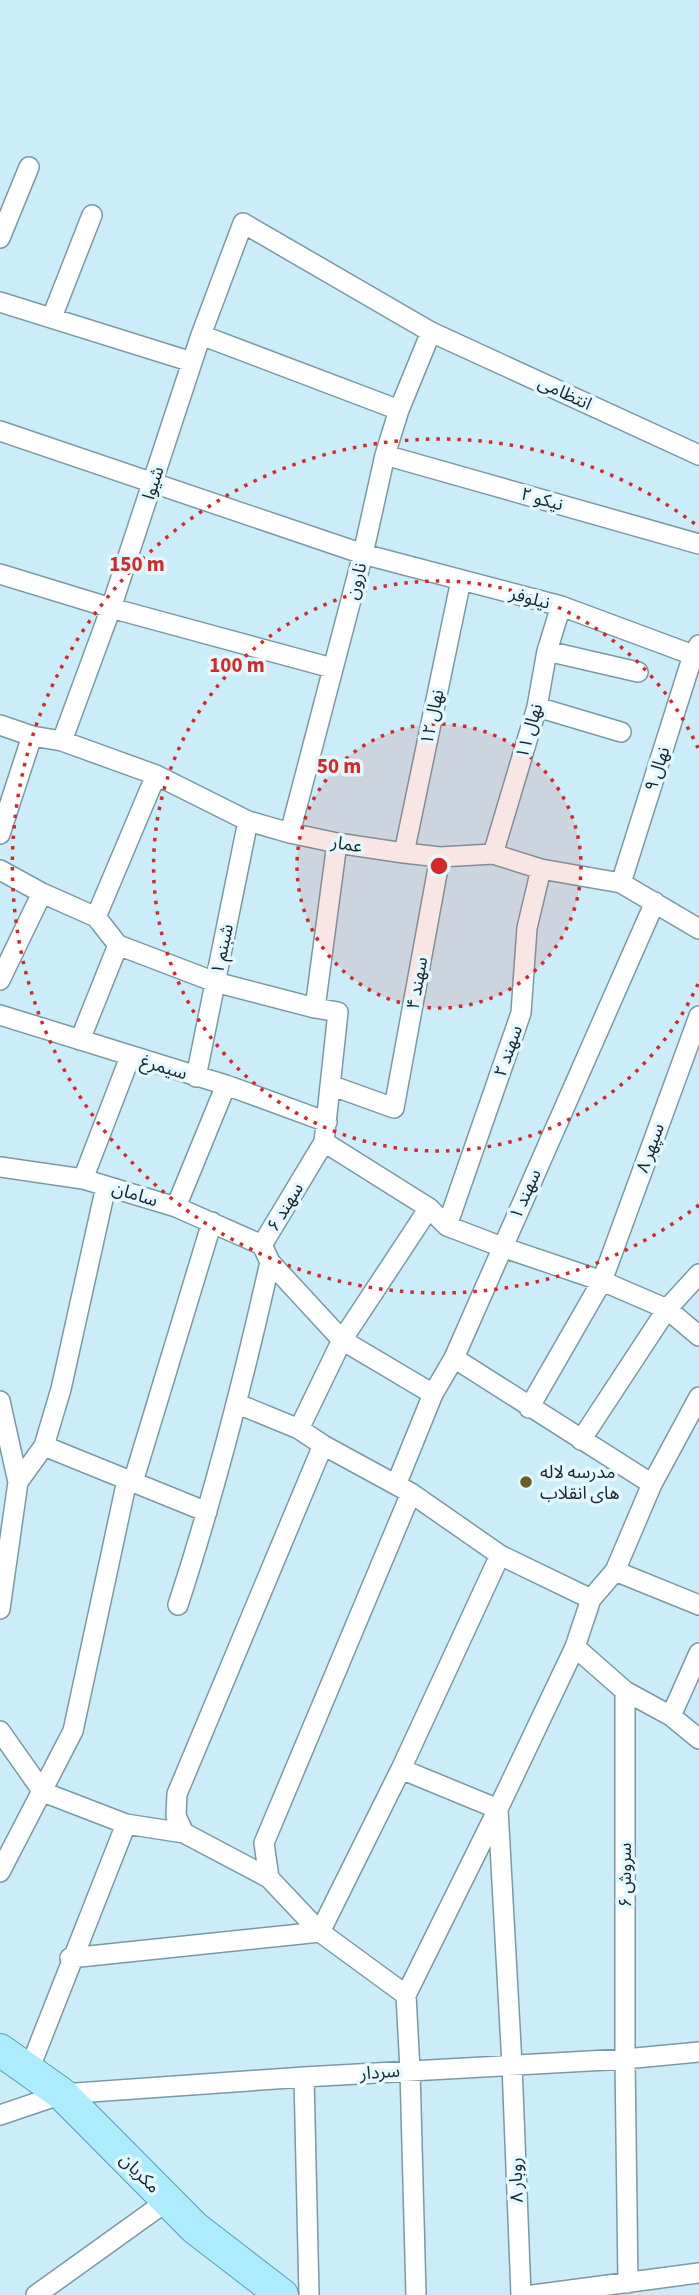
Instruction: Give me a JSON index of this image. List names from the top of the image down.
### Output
{
  "streets": {
    "main road": ["مکریان"],
    "street": [
      "انتظامی",
      "شیوا",
      "نیکو ۲",
      "نارون",
      "نیلوفر",
      "نهال ۱۲",
      "نهال ۱۱",
      "نهال ۹",
      "عمار",
      "شبنم ۱",
      "سهند ۴",
      "سهند ۲",
      "سیمرغ",
      "سپهر ۸",
      "سامان",
      "سهند ۱",
      "سهند ۶",
      "سروش ۶",
      "سردار",
      "روبار ۸"
    ]
  },
  "crossings": [
    ["انتظامی", "شیوا"],
    ["انتظامی", "نارون"],
    ["شیوا", "نیلوفر"],
    ["شیوا", "عمار"],
    ["نیکو ۲", "نارون"],
    ["نارون", "نیلوفر"],
    ["نارون", "عمار"],
    ["نیلوفر", "نهال ۱۲"],
    ["نیلوفر", "نهال ۱۱"],
    ["نیلوفر", "نهال ۹"],
    ["نهال ۱۲", "عمار"],
    ["نهال ۱۱", "عمار"],
    ["نهال ۹", "عمار"],
    ["عمار", "شبنم ۱"],
    ["عمار", "سهند ۴"],
    ["عمار", "سهند ۲"],
    ["عمار", "سهند ۱"],
    ["شبنم ۱", "سیمرغ"],
    ["سهند ۴", "سهند ۶"],
    ["سیمرغ", "سهند ۶"],
    ["سامان", "سهند ۶"],
    ["سروش ۶", "سردار"],
    ["سردار", "مکریان"],
    ["سردار", "روبار ۸"]
  ],
  "places": ["مدرسه لاله های انقلاب"],
  "rings": ["150 m", "100 m", "50 m"]
}
